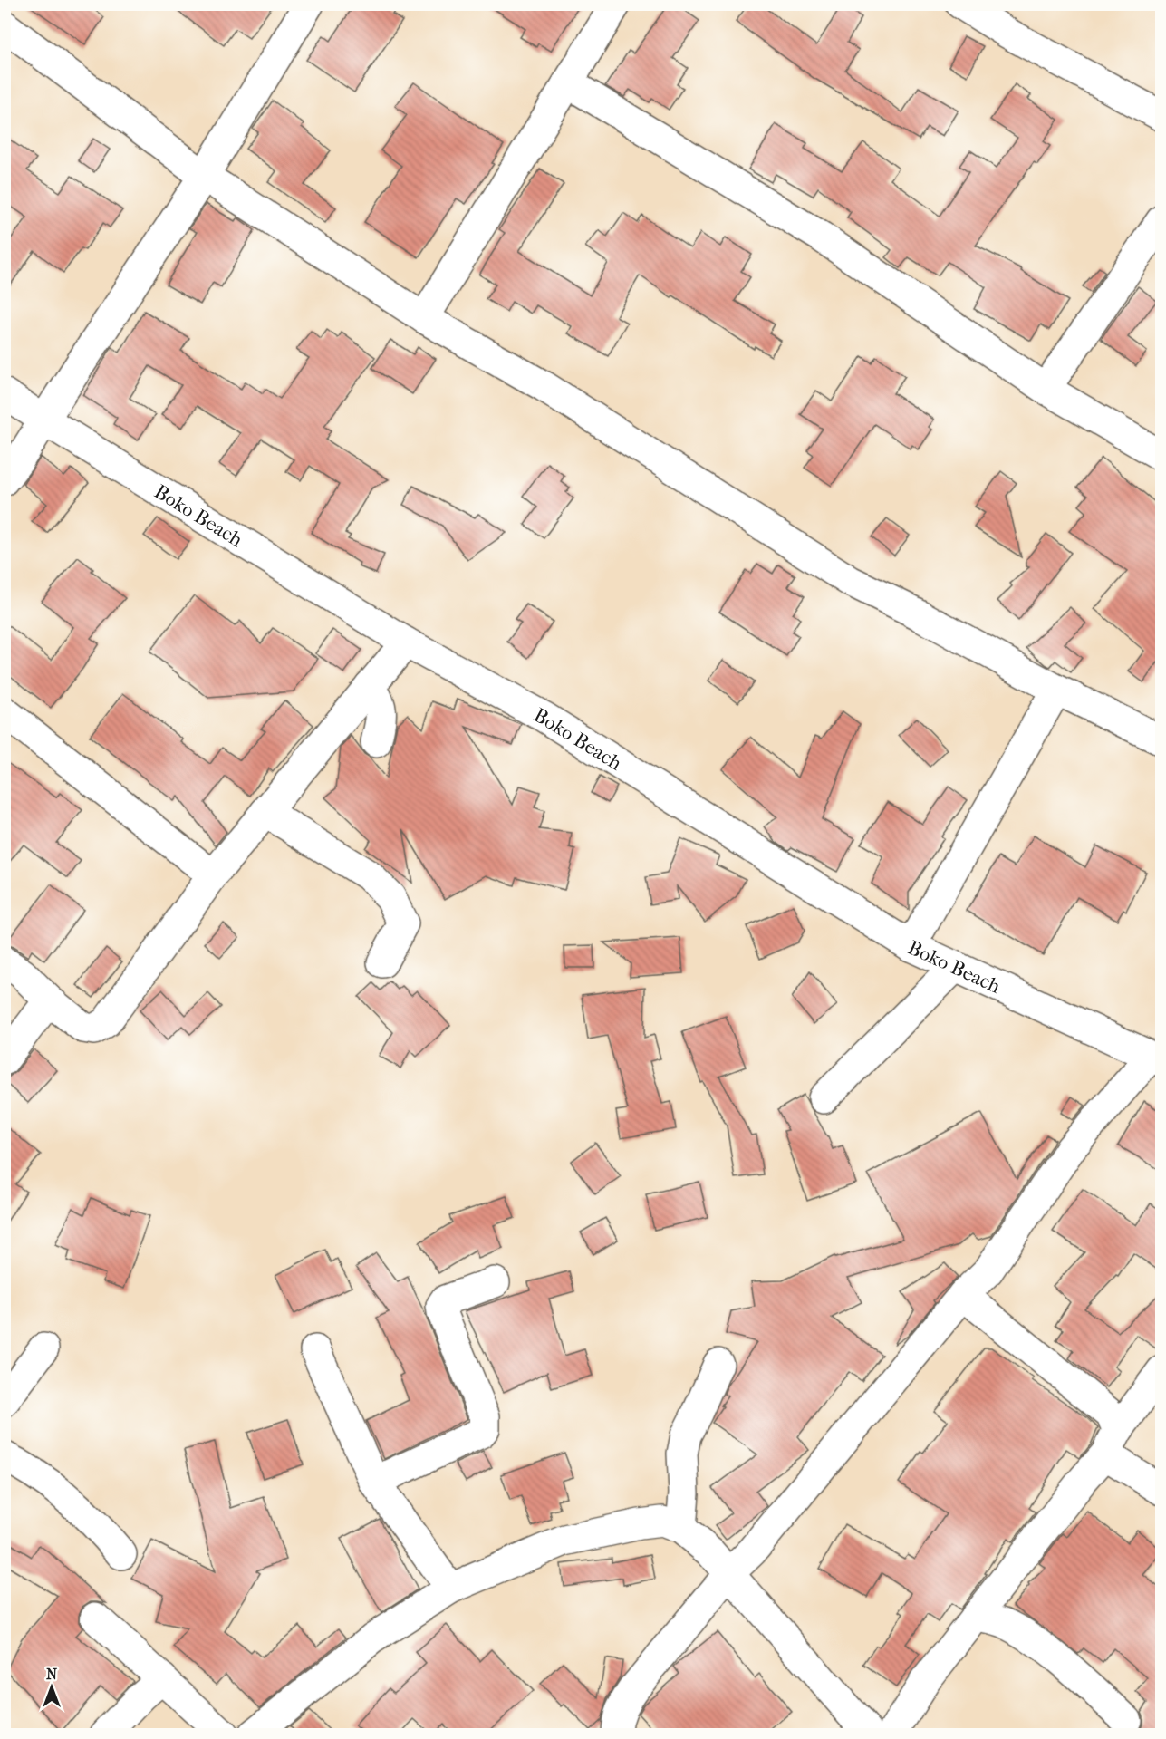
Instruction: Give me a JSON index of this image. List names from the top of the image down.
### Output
{
  "streets": {
    "street": ["Boko Beach"]
  },
  "north": "top"
}
